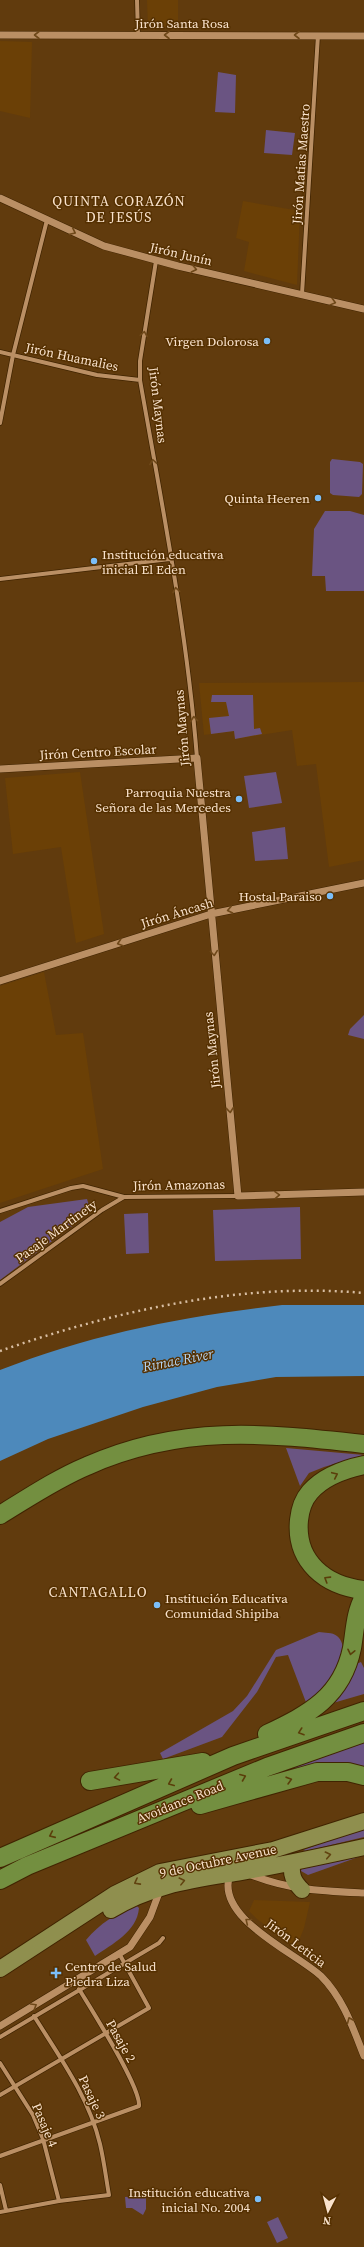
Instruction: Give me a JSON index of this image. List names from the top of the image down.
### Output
{
  "streets": {
    "highway": ["Avoidance Road"],
    "main road": ["9 de Octubre Avenue"],
    "street": [
      "Jirón Santa Rosa",
      "Jirón Matias Maestro",
      "Jirón Junín",
      "Jirón Huamalies",
      "Jirón Maynas",
      "Jirón Centro Escolar",
      "Jirón Áncash",
      "Jirón Amazonas",
      "Pasaje Martinety",
      "Jirón Leticia",
      "Pasaje 2",
      "Pasaje 3",
      "Pasaje 4"
    ]
  },
  "crossings": [
    ["Jirón Santa Rosa", "Jirón Matias Maestro"],
    ["Jirón Matias Maestro", "Jirón Junín"],
    ["Jirón Junín", "Jirón Maynas"],
    ["Jirón Huamalies", "Jirón Maynas"],
    ["Jirón Maynas", "Jirón Centro Escolar"],
    ["Jirón Maynas", "Jirón Áncash"],
    ["Jirón Maynas", "Jirón Amazonas"],
    ["Jirón Amazonas", "Pasaje Martinety"],
    ["9 de Octubre Avenue", "Jirón Leticia"],
    ["Pasaje 2", "Pasaje 3"],
    ["Pasaje 3", "Pasaje 4"]
  ],
  "one_way": [
    "Jirón Santa Rosa",
    "Jirón Junín",
    "Jirón Áncash",
    "Jirón Leticia"
  ],
  "districts": ["QUINTA CORAZÓN DE JESÚS", "CANTAGALLO"],
  "water": ["Rimac River"],
  "places": {
    "other": [
      "Virgen Dolorosa",
      "Quinta Heeren",
      "Institución educativa inicial El Eden",
      "Parroquia Nuestra Señora de las Mercedes",
      "Hostal Paraiso",
      "Institución Educativa Comunidad Shipiba",
      "Institución educativa inicial No. 2004"
    ],
    "health": ["Centro de Salud Piedra Liza"]
  },
  "north": "bottom"
}
